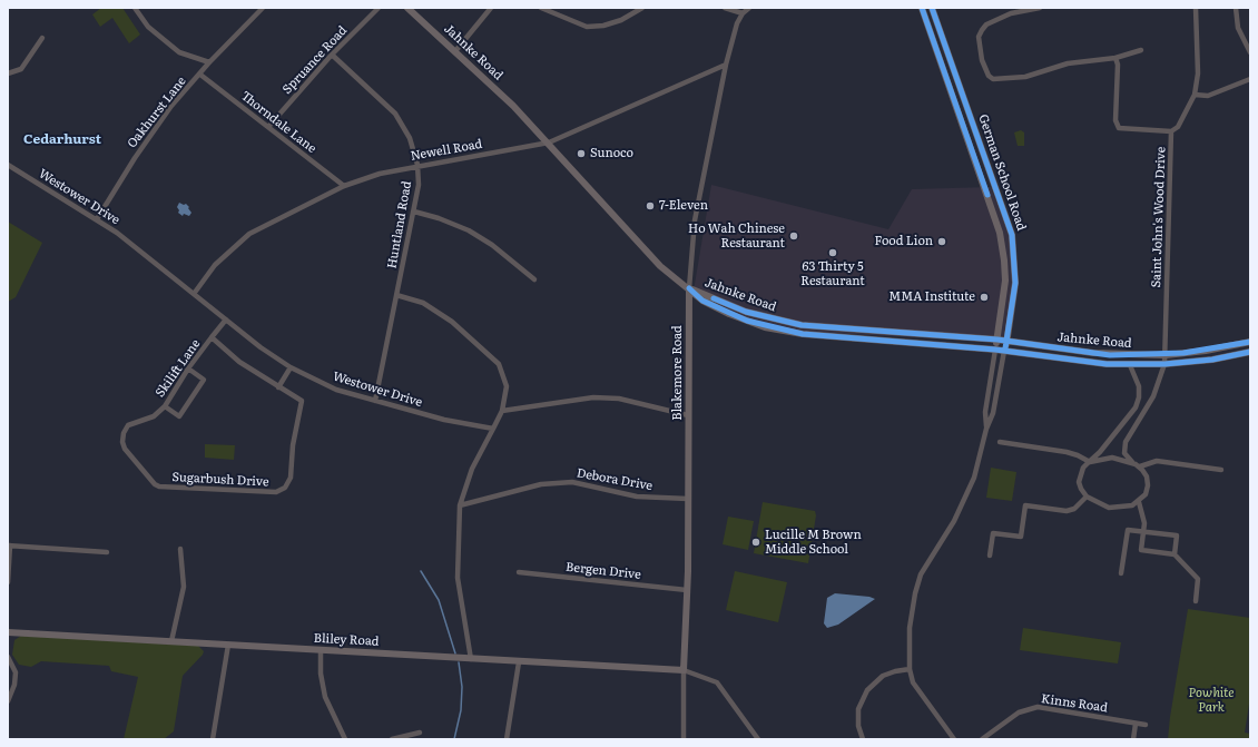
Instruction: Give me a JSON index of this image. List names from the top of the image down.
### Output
{
  "streets": {
    "street": [
      "Jahnke Road",
      "Spruance Road",
      "Oakhurst Lane",
      "Thorndale Lane",
      "Newell Road",
      "German School Road",
      "Westower Drive",
      "Saint John's Wood Drive",
      "Huntland Road",
      "Skilift Lane",
      "Blakemore Road",
      "Sugarbush Drive",
      "Debora Drive",
      "Bergen Drive",
      "Bliley Road",
      "Kinns Road"
    ]
  },
  "crossings": [
    ["Jahnke Road", "Newell Road"],
    ["Jahnke Road", "German School Road"],
    ["Jahnke Road", "Saint John's Wood Drive"],
    ["Jahnke Road", "Blakemore Road"],
    ["Spruance Road", "Thorndale Lane"],
    ["Spruance Road", "Huntland Road"],
    ["Oakhurst Lane", "Thorndale Lane"],
    ["Oakhurst Lane", "Westower Drive"],
    ["Thorndale Lane", "Newell Road"],
    ["Newell Road", "Westower Drive"],
    ["Newell Road", "Huntland Road"],
    ["Newell Road", "Blakemore Road"],
    ["Westower Drive", "Huntland Road"],
    ["Westower Drive", "Skilift Lane"],
    ["Skilift Lane", "Sugarbush Drive"],
    ["Blakemore Road", "Debora Drive"],
    ["Blakemore Road", "Bergen Drive"],
    ["Blakemore Road", "Bliley Road"]
  ],
  "districts": ["Cedarhurst"],
  "parks": ["Powhite Park"],
  "places": [
    "Sunoco",
    "7-Eleven",
    "Ho Wah Chinese Restaurant",
    "Food Lion",
    "63 Thirty 5 Restaurant",
    "MMA Institute",
    "Lucille M Brown Middle School"
  ]
}
